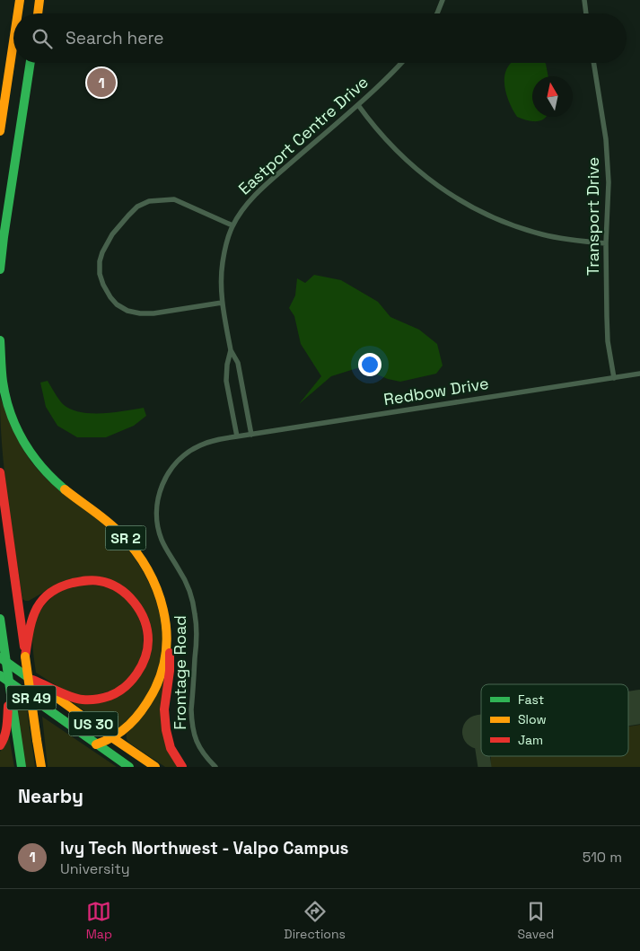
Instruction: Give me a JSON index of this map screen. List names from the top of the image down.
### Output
{
  "streets": {
    "highway": ["SR 2", "SR 49", "US 30"],
    "street": [
      "Eastport Centre Drive",
      "Transport Drive",
      "Redbow Drive",
      "Frontage Road"
    ]
  },
  "crossings": [
    ["Eastport Centre Drive", "Redbow Drive"],
    ["Eastport Centre Drive", "Frontage Road"],
    ["Transport Drive", "Redbow Drive"],
    ["Redbow Drive", "Frontage Road"],
    ["SR 2", "US 30"]
  ],
  "legend": ["Fast", "Slow", "Jam"],
  "north": "top",
  "page": {
    "search": "Search here",
    "pins": "1",
    "heading": "Nearby",
    "list": [
      {
        "mark": "1",
        "name": "Ivy Tech Northwest - Valpo Campus",
        "note": "University",
        "value": "510 m"
      }
    ],
    "nav": ["Map", "Directions", "Saved"]
  }
}
